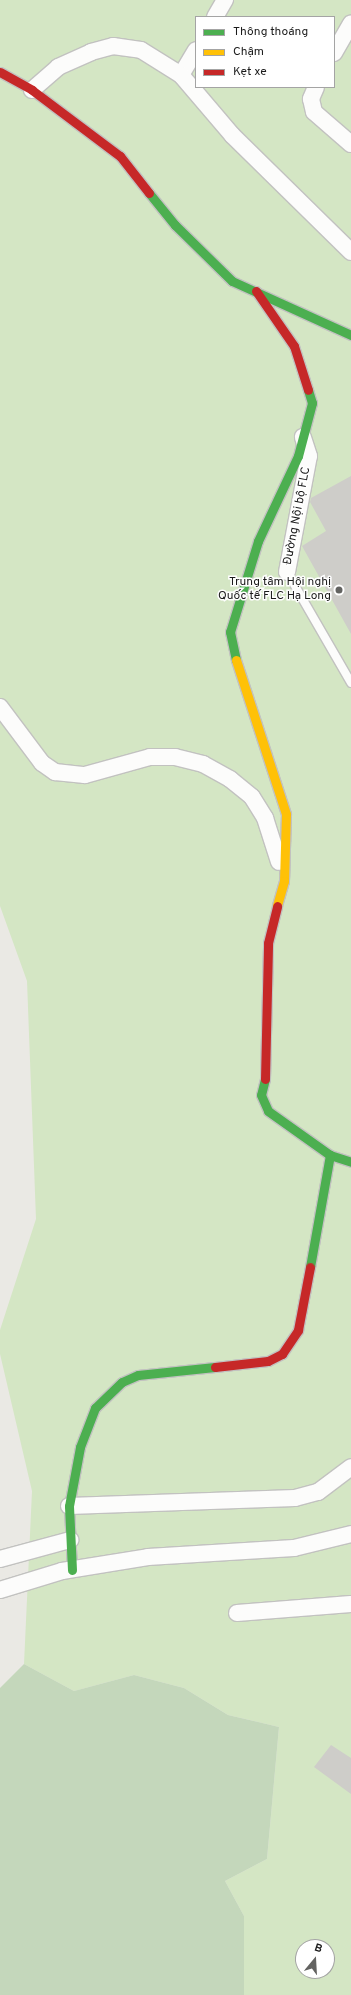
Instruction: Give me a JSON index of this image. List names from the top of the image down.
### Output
{
  "streets": {
    "street": ["Đường Nội bộ FLC"]
  },
  "places": ["Trung tâm Hội nghị Quốc tế FLC Hạ Long"],
  "legend": ["Thông thoáng", "Chậm", "Kẹt xe"],
  "north": "top"
}
